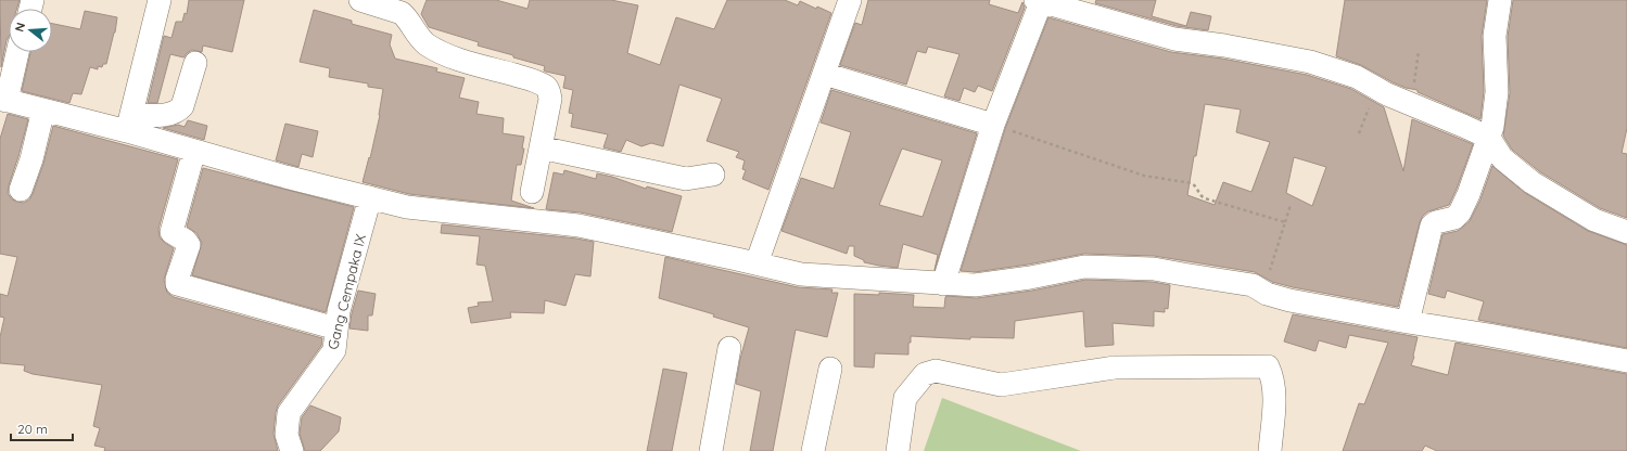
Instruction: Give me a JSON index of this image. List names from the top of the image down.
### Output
{
  "streets": {
    "street": ["Gang Cempaka IX"]
  },
  "scale_bar": "20 m",
  "north": "left"
}
